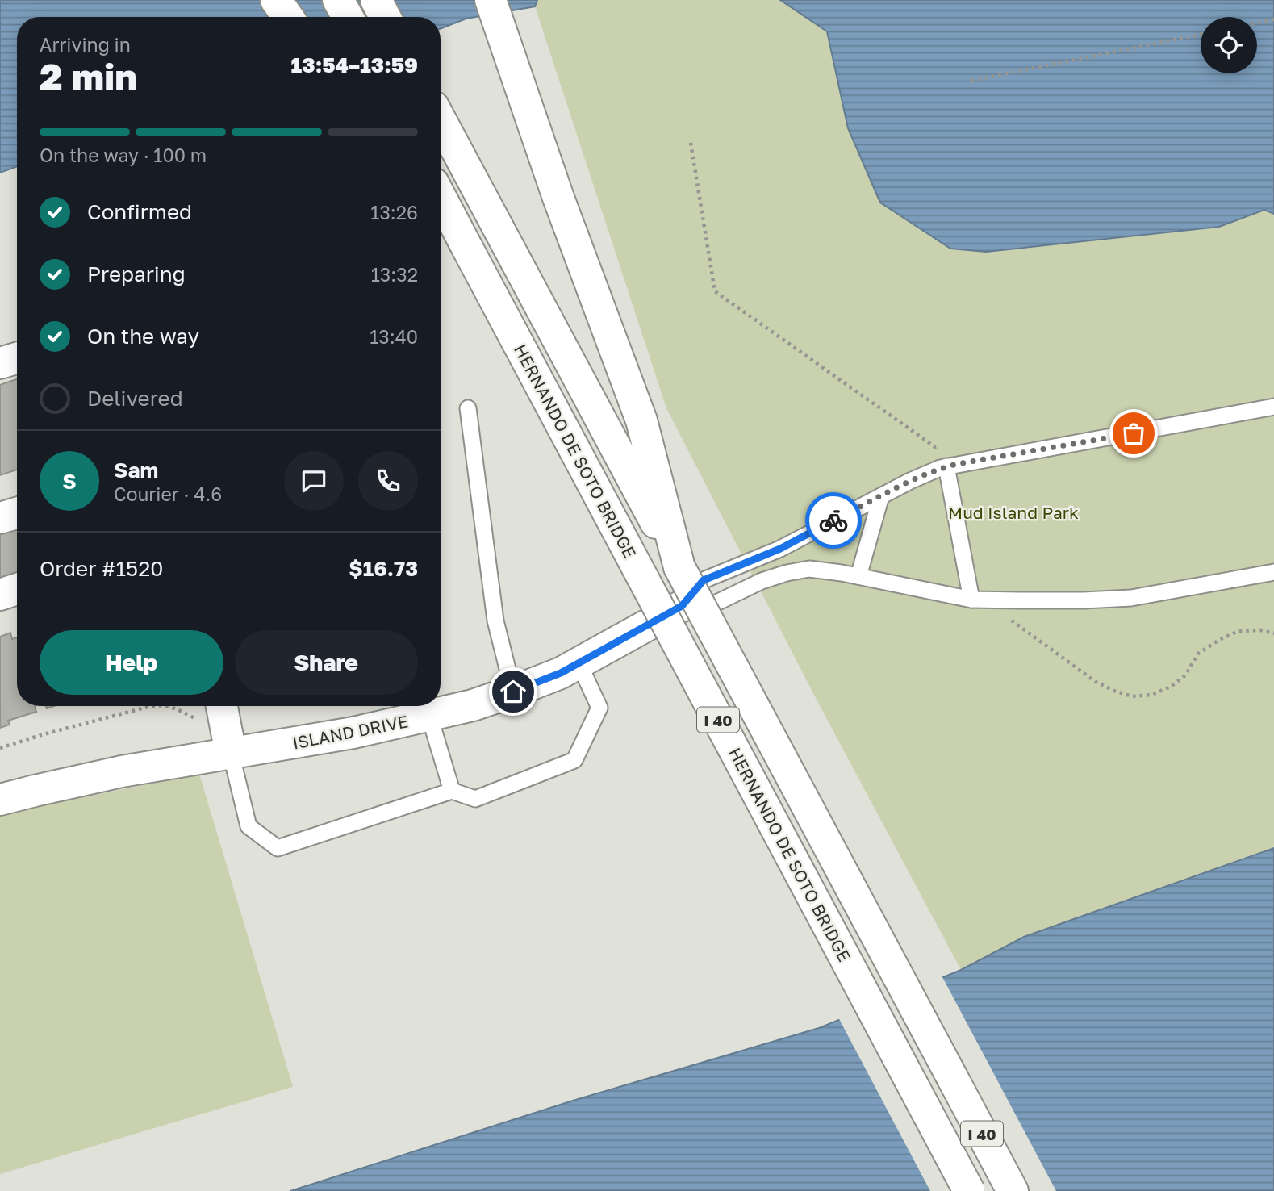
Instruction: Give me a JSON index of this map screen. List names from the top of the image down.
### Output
{
  "streets": {
    "main road": ["HERNANDO DE SOTO BRIDGE", "I 40", "ISLAND DRIVE"]
  },
  "crossings": [
    ["HERNANDO DE SOTO BRIDGE", "I 40"]
  ],
  "parks": ["Mud Island Park"],
  "page": {
    "heading": ["2 min", "Arriving in", "13:54–13:59"],
    "panel": [
      "Sam",
      "Courier · 4.6",
      "Order #1520",
      "$16.73"
    ],
    "bar": "On the way · 100 m",
    "list": [
      ["Confirmed", "13:26"],
      ["Preparing", "13:32"],
      ["On the way", "13:40"],
      "Delivered"
    ],
    "round": "S",
    "buttons": ["Help", "Share"]
  }
}
